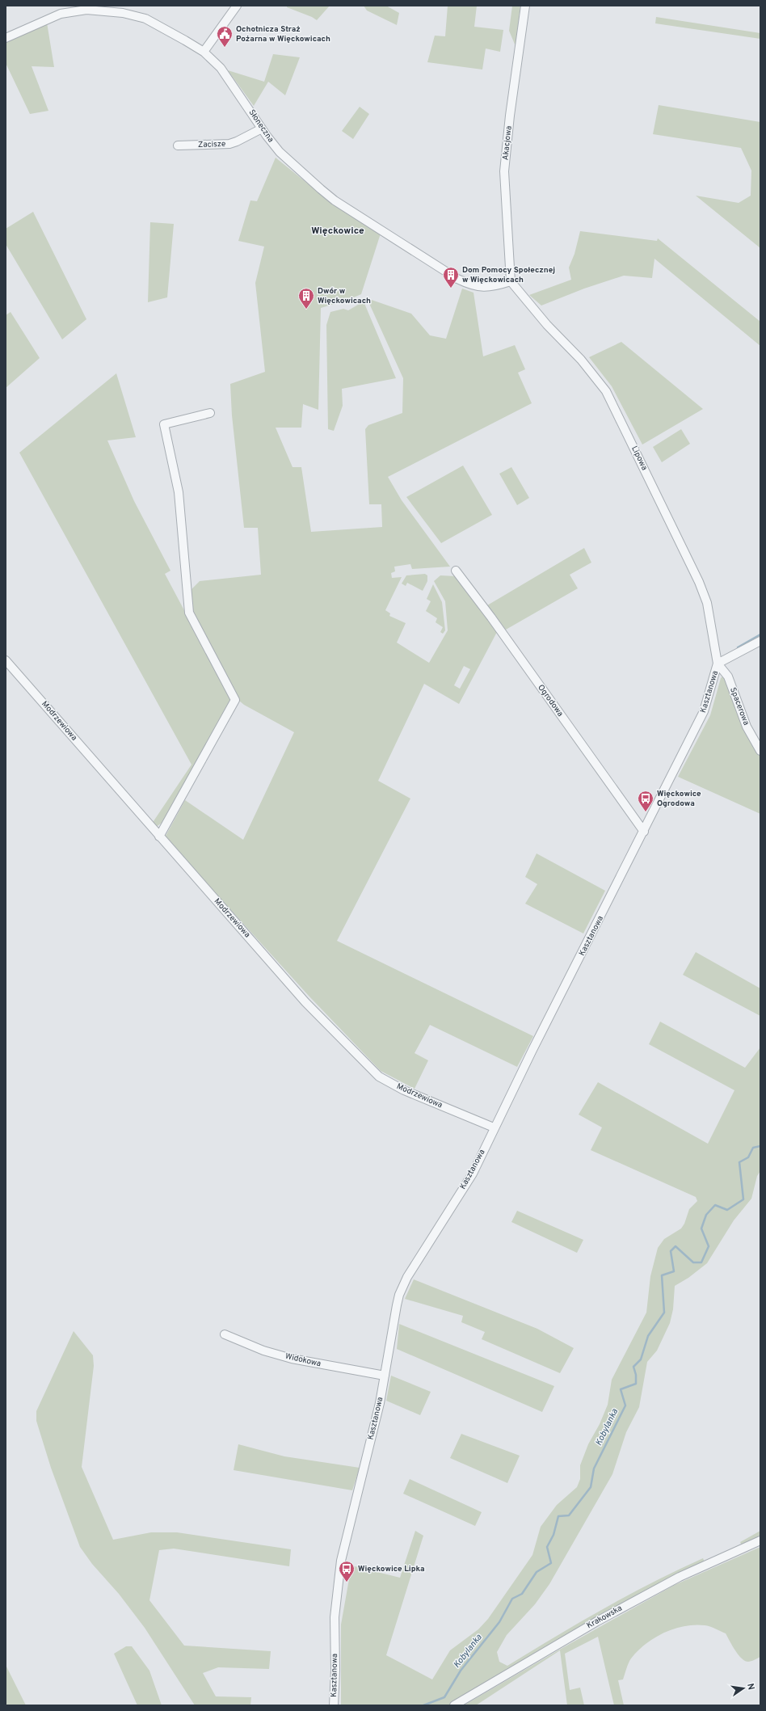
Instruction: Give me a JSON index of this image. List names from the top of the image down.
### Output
{
  "streets": {
    "street": [
      "Słoneczna",
      "Akacjowa",
      "Zacisze",
      "Lipowa",
      "Kasztanowa",
      "Ogrodowa",
      "Spacerowa",
      "Modrzewiowa",
      "Widokowa",
      "Krakowska"
    ]
  },
  "crossings": [
    ["Słoneczna", "Akacjowa"],
    ["Słoneczna", "Zacisze"],
    ["Słoneczna", "Lipowa"],
    ["Akacjowa", "Lipowa"],
    ["Lipowa", "Kasztanowa"],
    ["Lipowa", "Spacerowa"],
    ["Kasztanowa", "Ogrodowa"],
    ["Kasztanowa", "Spacerowa"],
    ["Kasztanowa", "Modrzewiowa"],
    ["Kasztanowa", "Widokowa"]
  ],
  "districts": ["Więckowice"],
  "water": ["Kobylanka"],
  "places": {
    "public building": ["Ochotnicza Straż Pożarna w Więckowicach"],
    "building": ["Dom Pomocy Społecznej w Więckowicach", "Dwór w Więckowicach"],
    "bus stop": ["Więckowice Ogrodowa", "Więckowice Lipka"]
  },
  "north": "right"
}
